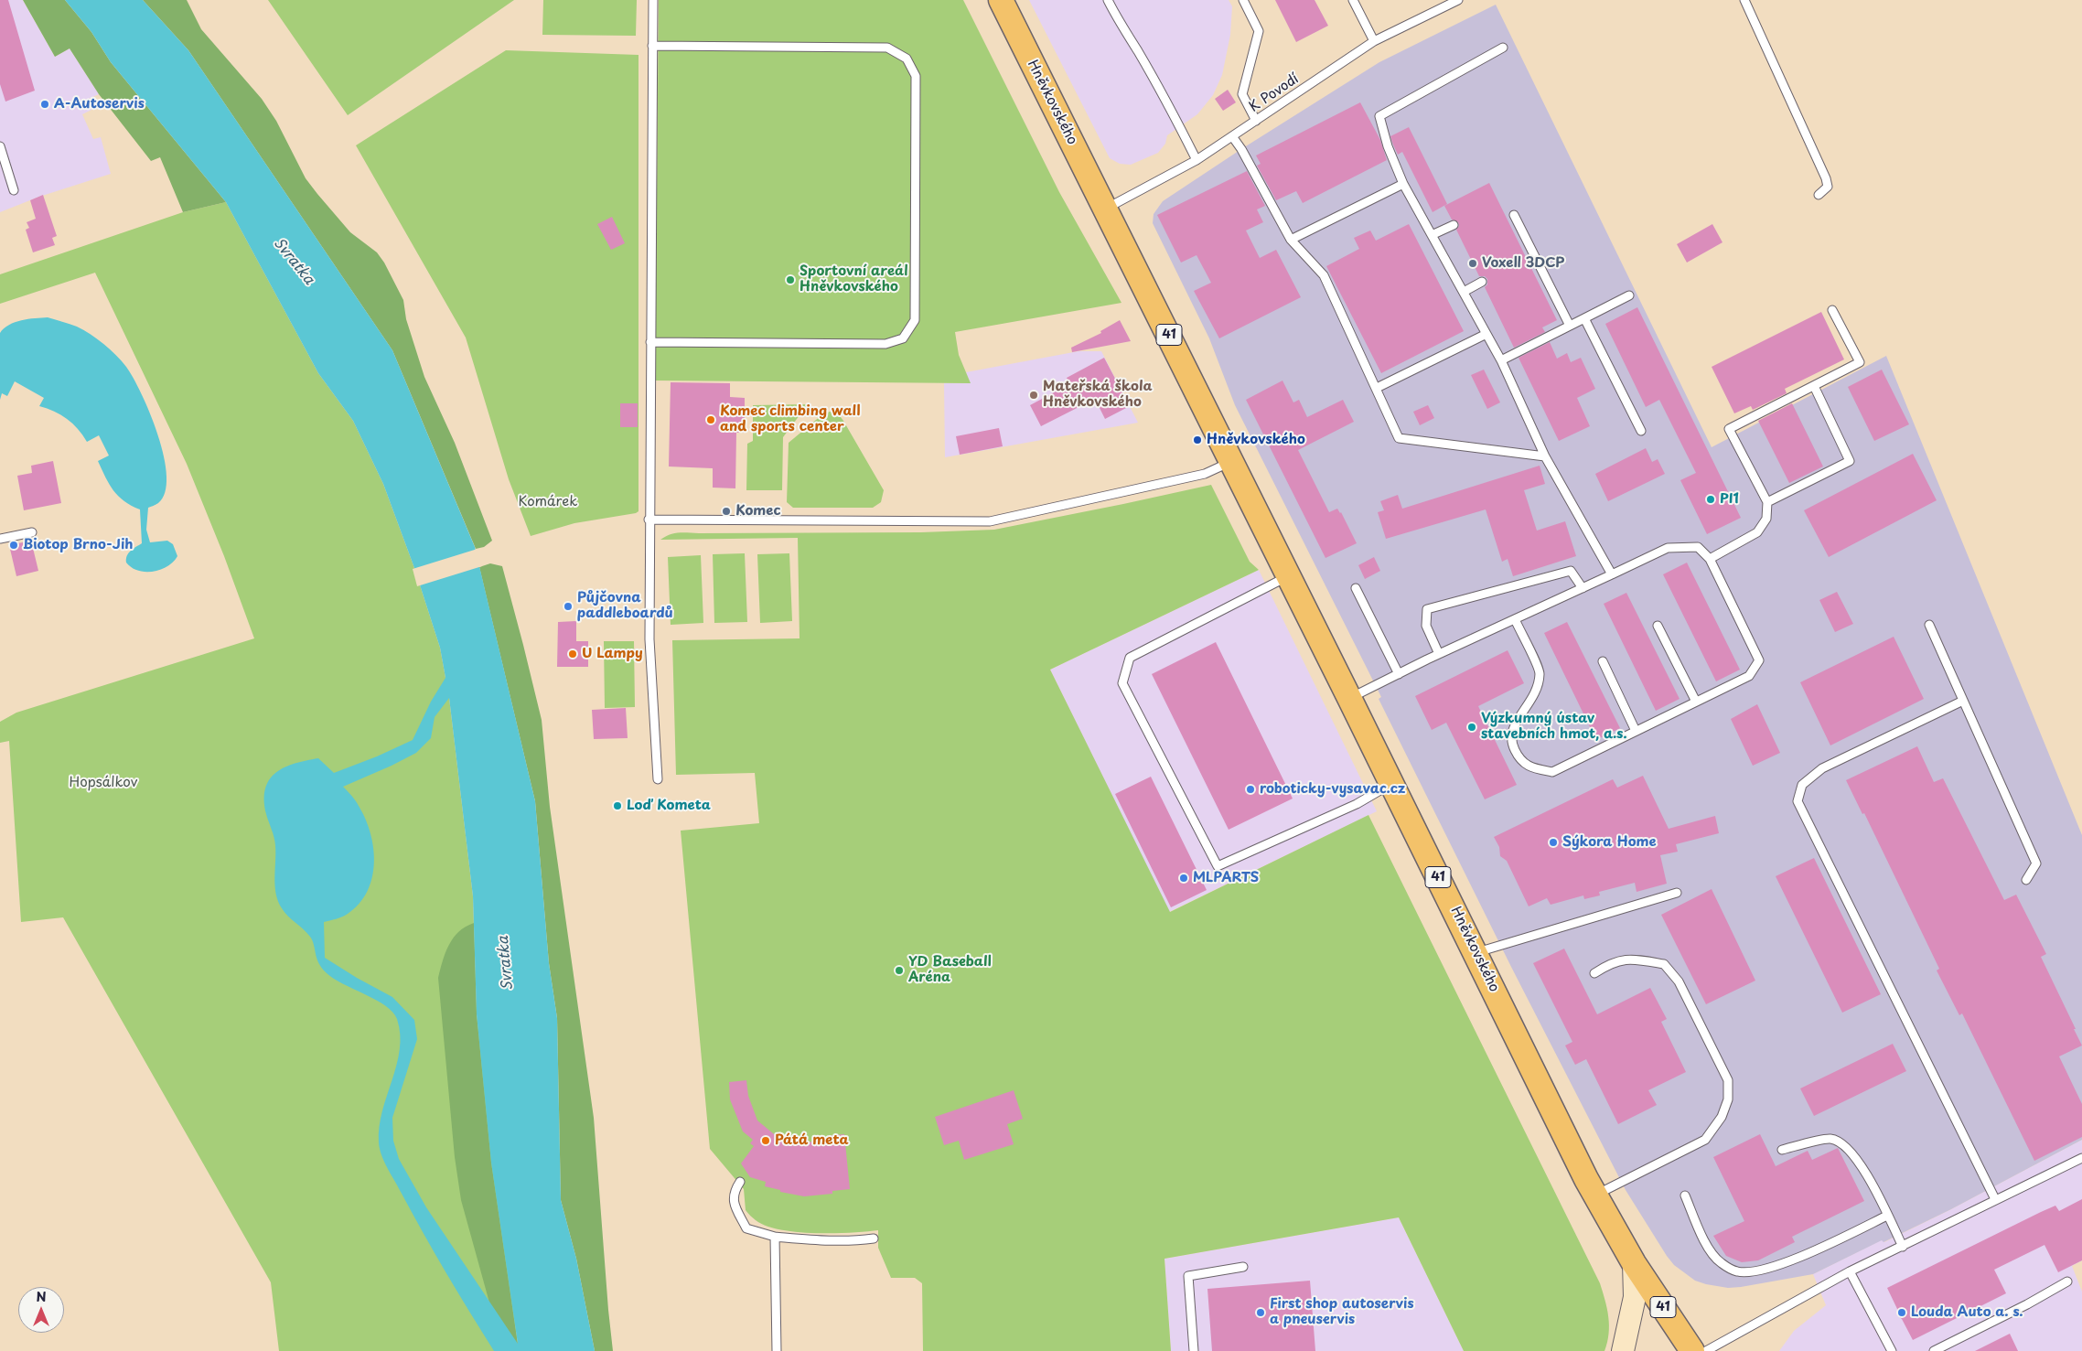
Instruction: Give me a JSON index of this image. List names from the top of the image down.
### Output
{
  "streets": {
    "main road": ["Hněvkovského", "41"],
    "lane": ["K Povodí"]
  },
  "crossings": [
    ["K Povodí", "Hněvkovského"]
  ],
  "water": ["Svratka"],
  "parks": ["Komárek", "Hopsálkov"],
  "places": [
    "A-Autoservis",
    "Voxell 3DCP",
    "Sportovní areál Hněvkovského",
    "Mateřská škola Hněvkovského",
    "Komec climbing wall and sports center",
    "Hněvkovského",
    "PI1",
    "Komec",
    "Biotop Brno-Jih",
    "Půjčovna paddleboardů",
    "U Lampy",
    "Výzkumný ústav stavebních hmot, a.s.",
    "roboticky-vysavac.cz",
    "Loď Kometa",
    "Sýkora Home",
    "MLPARTS",
    "YD Baseball Aréna",
    "Pátá meta",
    "First shop autoservis a pneuservis",
    "Louda Auto a. s."
  ],
  "north": "top"
}
